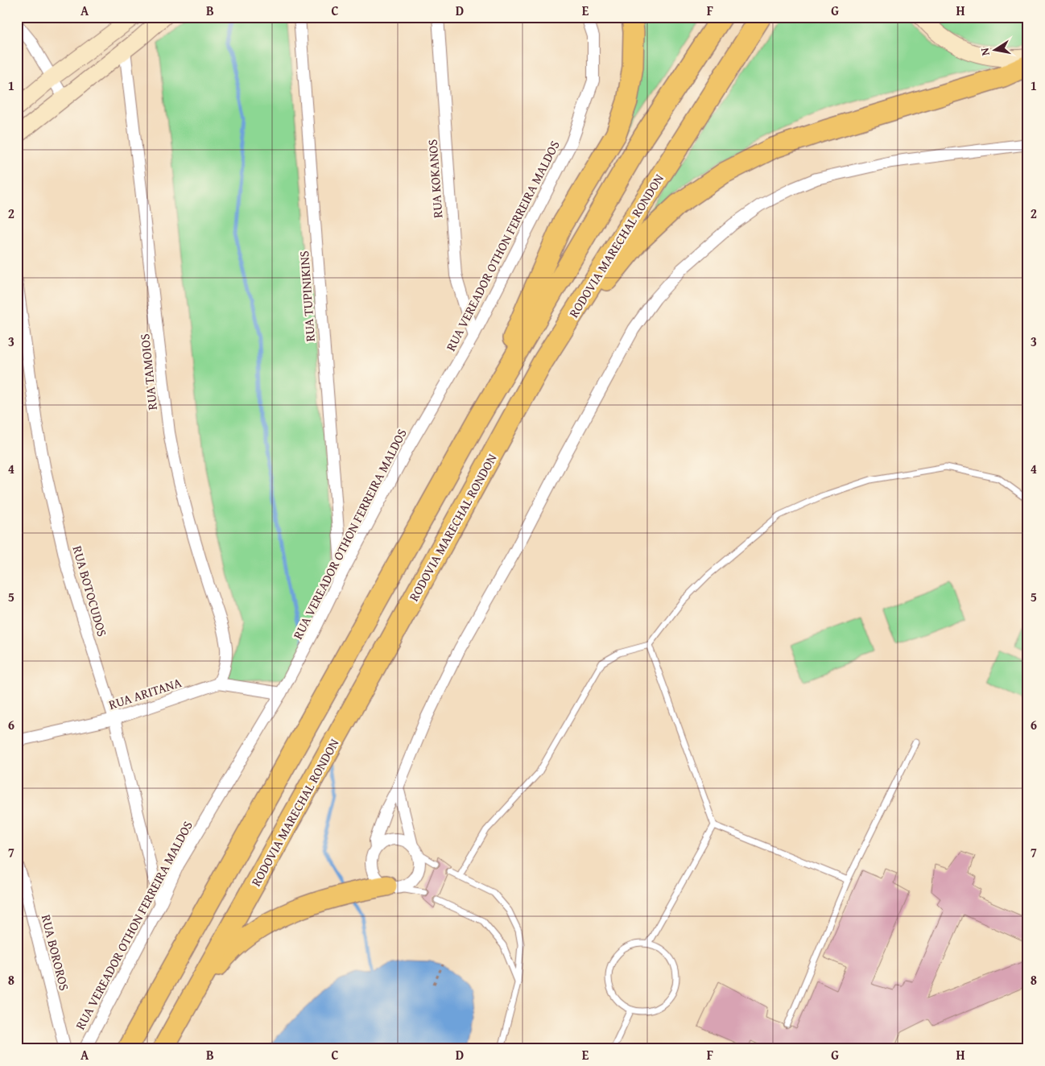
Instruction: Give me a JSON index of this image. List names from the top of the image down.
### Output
{
  "streets": {
    "highway": ["RODOVIA MARECHAL RONDON"],
    "street": [
      "RUA KOKANOS",
      "RUA VEREADOR OTHON FERREIRA MALDOS",
      "RUA TUPINIKINS",
      "RUA TAMOIOS",
      "RUA BOTOCUDOS",
      "RUA ARITANA",
      "RUA BOROROS"
    ]
  },
  "crossings": [
    ["RUA KOKANOS", "RUA VEREADOR OTHON FERREIRA MALDOS"],
    ["RUA VEREADOR OTHON FERREIRA MALDOS", "RUA TUPINIKINS"],
    ["RUA VEREADOR OTHON FERREIRA MALDOS", "RUA BOTOCUDOS"],
    ["RUA VEREADOR OTHON FERREIRA MALDOS", "RUA ARITANA"],
    ["RUA TAMOIOS", "RUA ARITANA"],
    ["RUA BOTOCUDOS", "RUA ARITANA"]
  ],
  "north": "left",
  "grid": {
    "columns": [
      "A",
      "B",
      "C",
      "D",
      "E",
      "F",
      "G",
      "H"
    ],
    "rows": [
      "1",
      "2",
      "3",
      "4",
      "5",
      "6",
      "7",
      "8"
    ]
  }
}
